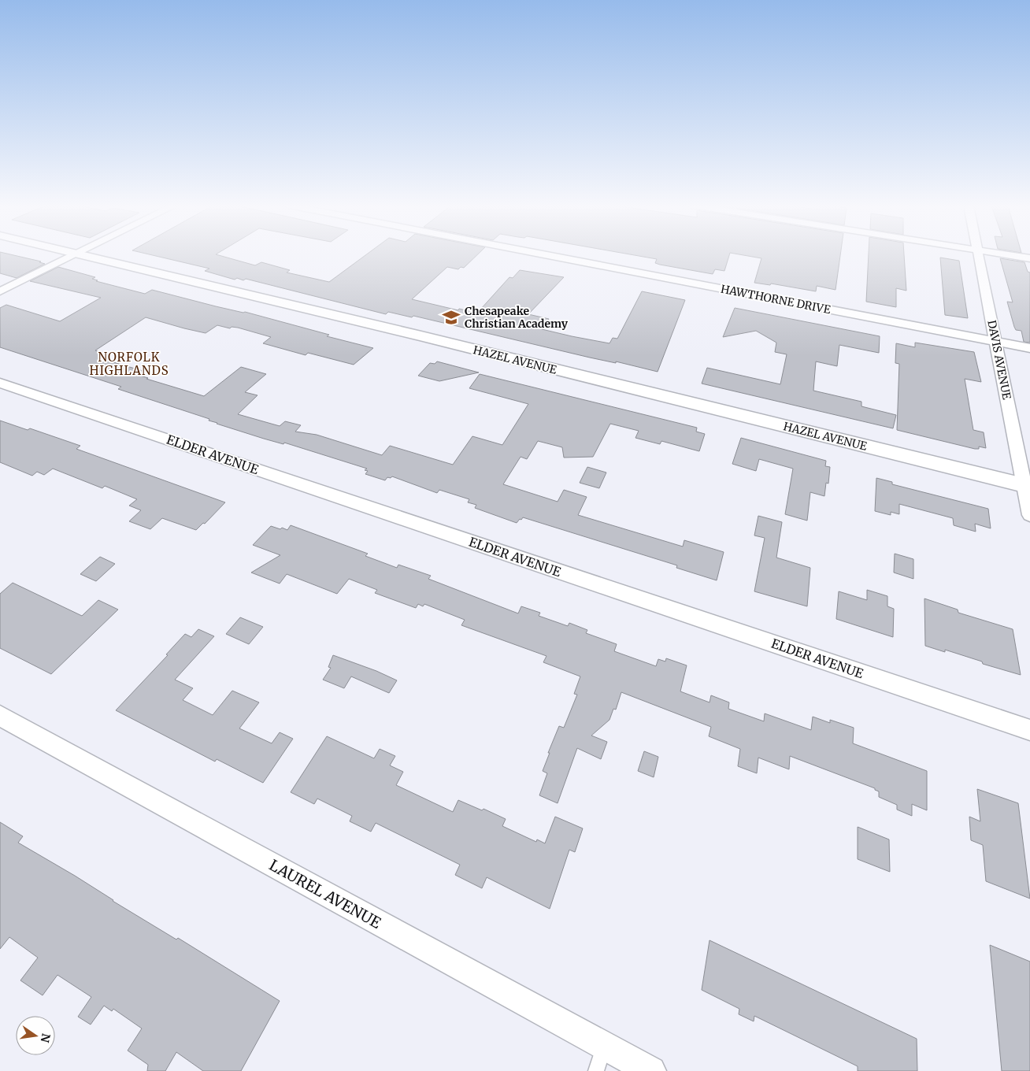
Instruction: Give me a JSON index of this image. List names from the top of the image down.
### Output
{
  "streets": {
    "street": [
      "HAWTHORNE DRIVE",
      "HAZEL AVENUE",
      "DAVIS AVENUE",
      "ELDER AVENUE",
      "LAUREL AVENUE"
    ]
  },
  "crossings": [
    ["HAWTHORNE DRIVE", "DAVIS AVENUE"],
    ["HAZEL AVENUE", "DAVIS AVENUE"]
  ],
  "districts": ["NORFOLK HIGHLANDS"],
  "places": {
    "school or university": ["Chesapeake Christian Academy"]
  },
  "north": "right"
}
